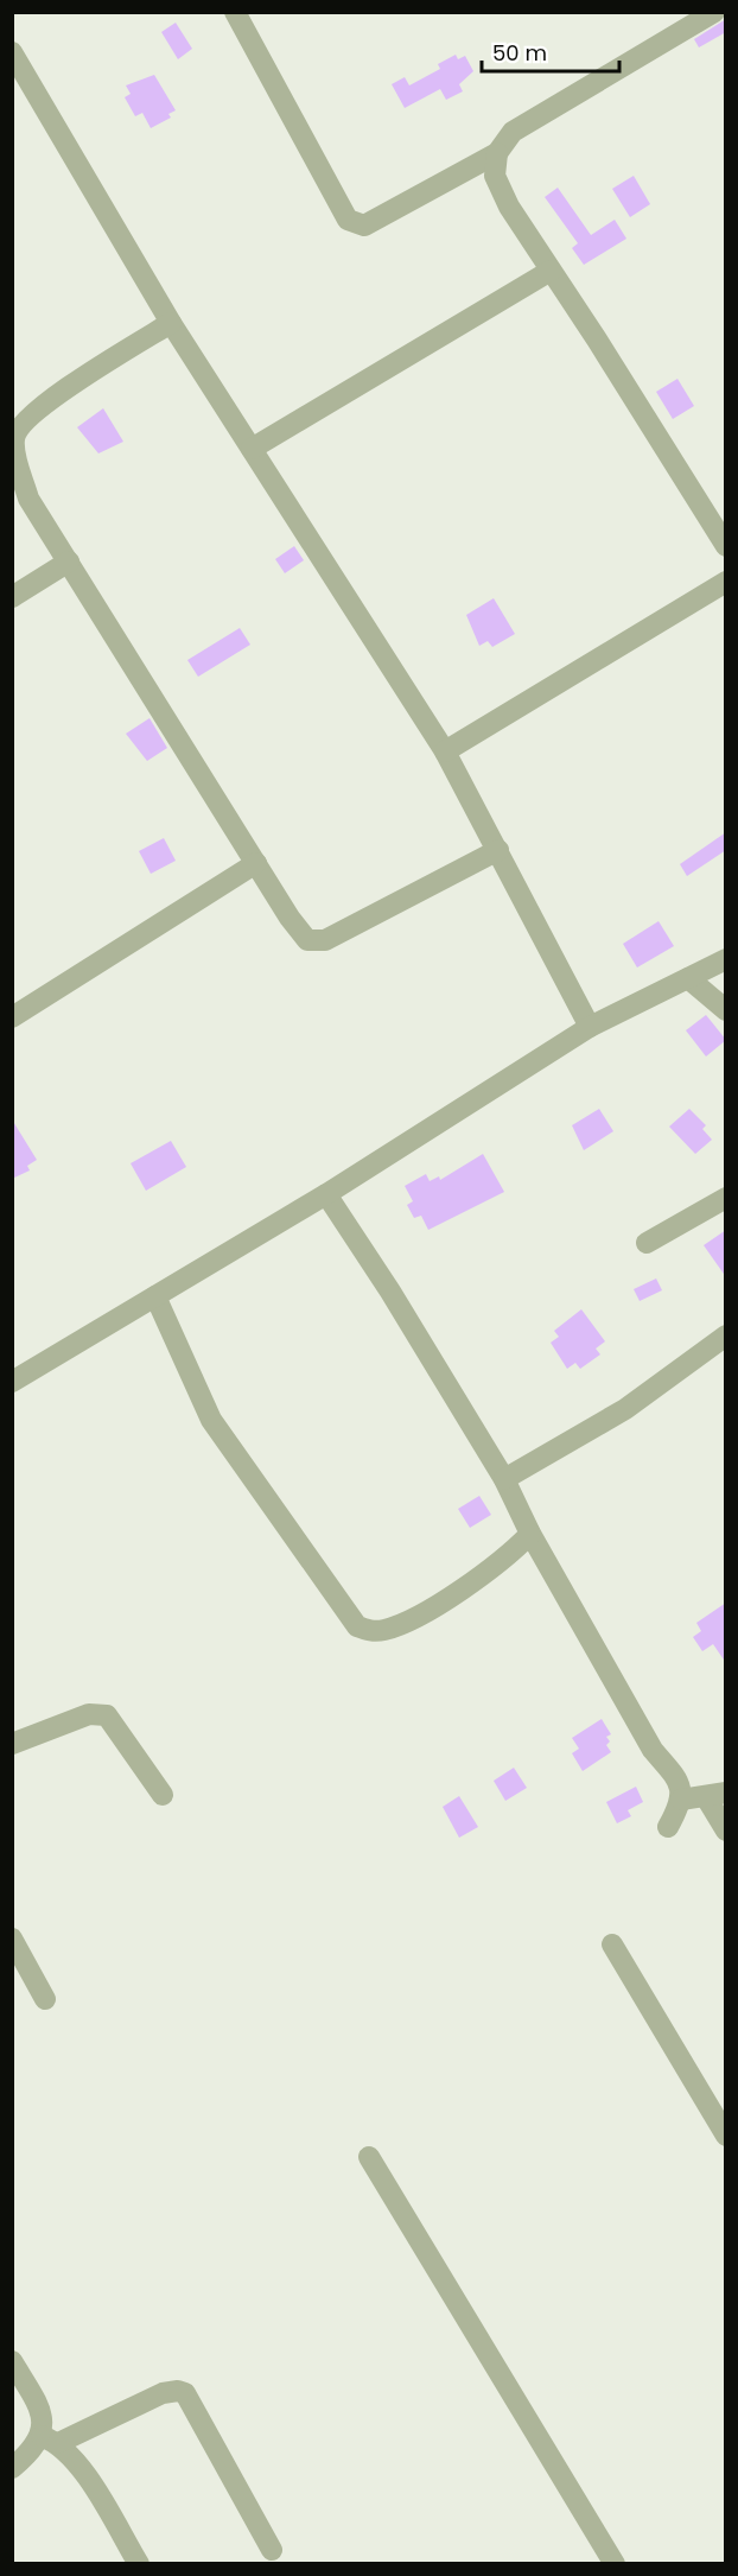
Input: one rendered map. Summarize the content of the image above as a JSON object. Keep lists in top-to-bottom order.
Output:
{
  "scale_bar": "50 m"
}
